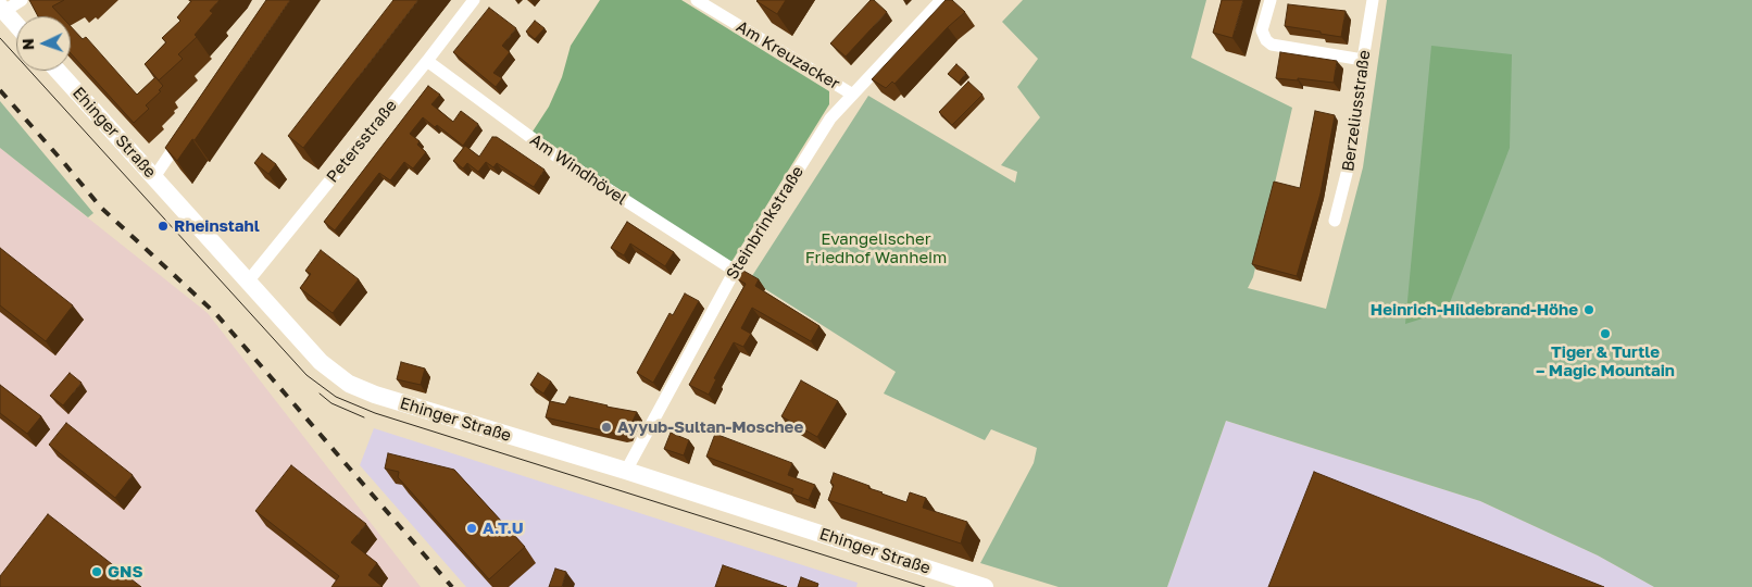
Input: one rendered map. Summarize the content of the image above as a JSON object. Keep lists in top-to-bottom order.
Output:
{
  "streets": {
    "street": [
      "Am Kreuzacker",
      "Berzeliusstraße",
      "Ehinger Straße",
      "Petersstraße",
      "Am Windhövel",
      "Steinbrinkstraße"
    ]
  },
  "crossings": [
    ["Am Kreuzacker", "Steinbrinkstraße"],
    ["Ehinger Straße", "Petersstraße"],
    ["Ehinger Straße", "Steinbrinkstraße"],
    ["Petersstraße", "Am Windhövel"],
    ["Am Windhövel", "Steinbrinkstraße"]
  ],
  "parks": ["Evangelischer Friedhof Wanheim"],
  "places": [
    "Rheinstahl",
    "Heinrich-Hildebrand-Höhe",
    "Tiger & Turtle – Magic Mountain",
    "Ayyub-Sultan-Moschee",
    "A.T.U",
    "GNS"
  ],
  "north": "left"
}
